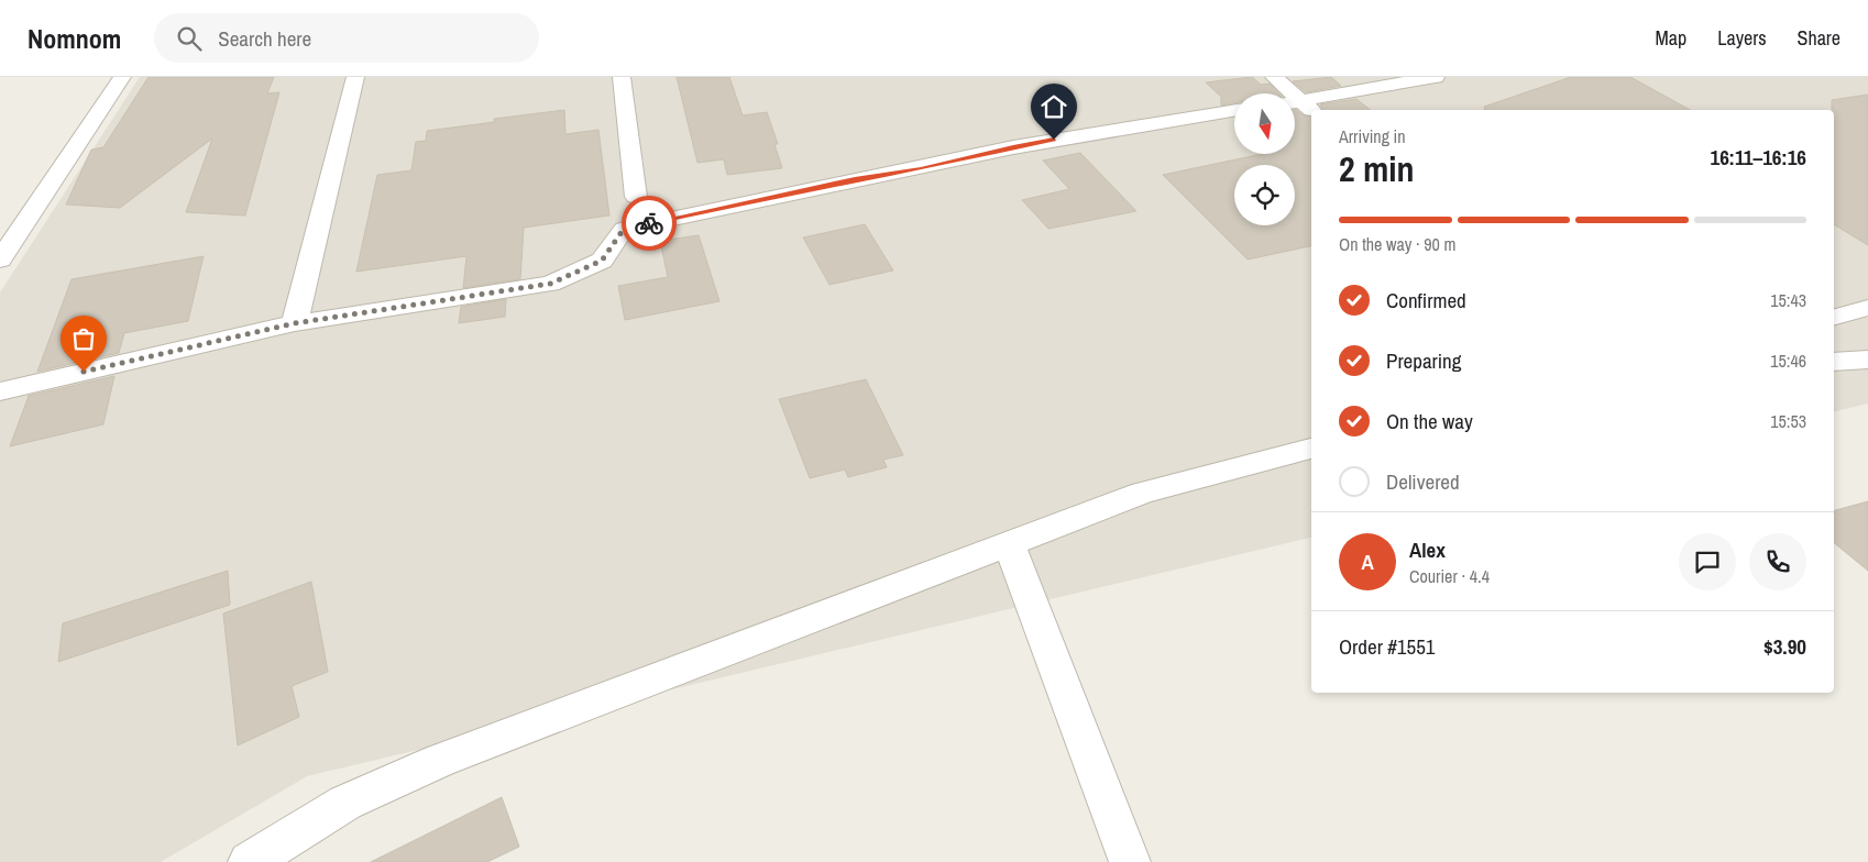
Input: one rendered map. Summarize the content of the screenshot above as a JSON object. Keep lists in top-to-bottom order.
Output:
{
  "north": "bottom",
  "page": {
    "header": "Nomnom",
    "search": "Search here",
    "nav": ["Map", "Layers", "Share"],
    "heading": ["2 min", "Arriving in", "16:11–16:16"],
    "panel": [
      "Alex",
      "Courier · 4.4",
      "Order #1551",
      "$3.90"
    ],
    "bar": "On the way · 90 m",
    "list": [
      ["Confirmed", "15:43"],
      ["Preparing", "15:46"],
      ["On the way", "15:53"],
      "Delivered"
    ],
    "round": "A"
  }
}
